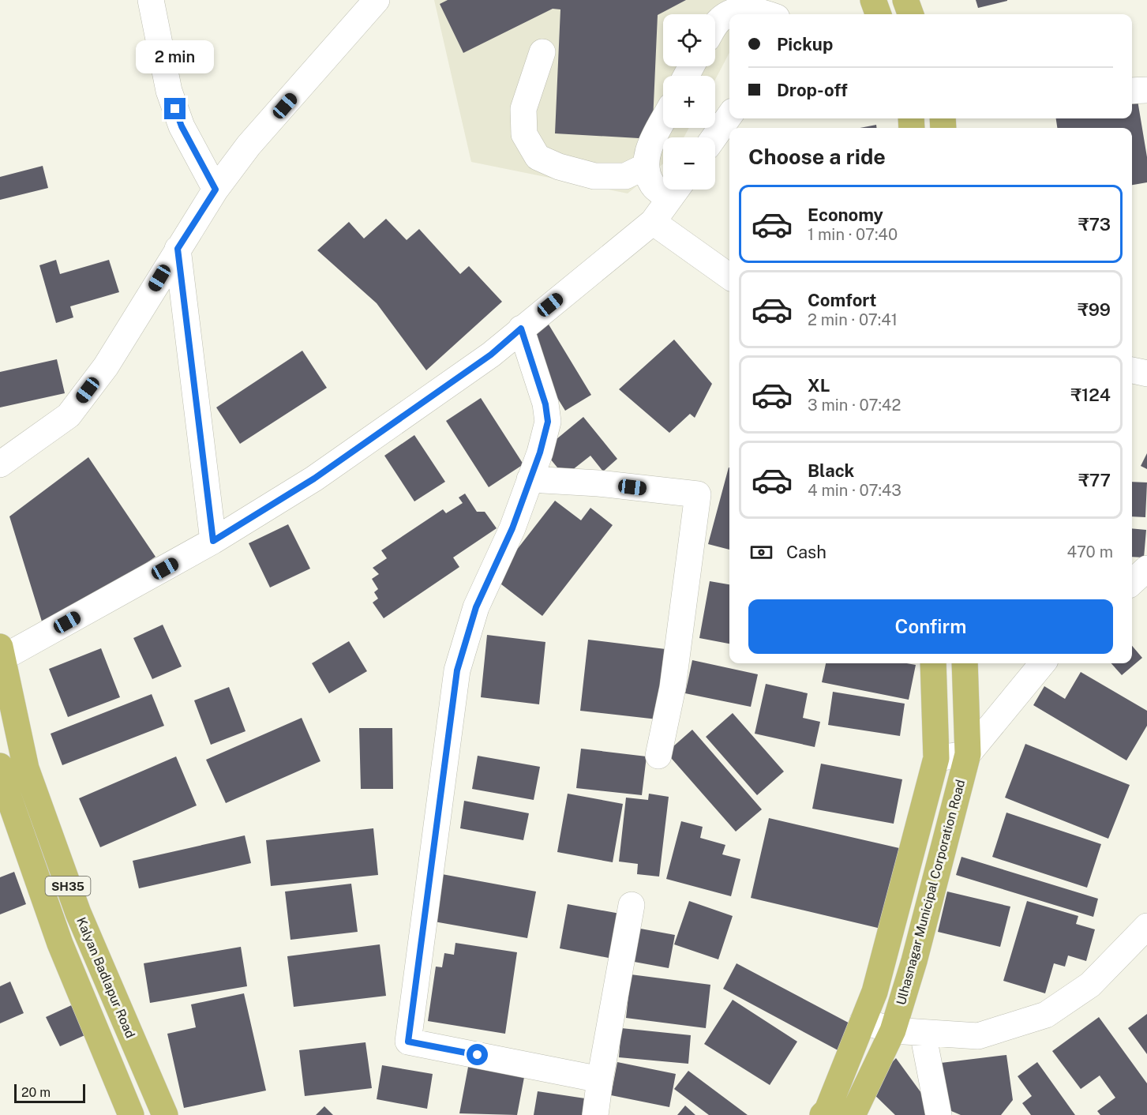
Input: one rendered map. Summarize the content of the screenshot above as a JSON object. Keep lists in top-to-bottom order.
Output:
{
  "streets": {
    "main road": ["SH35", "Ulhasnagar Municipal Corporation Road", "Kalyan Badlapur Road"]
  },
  "scale_bar": "20 m",
  "page": {
    "map_buttons": ["+", "−"],
    "banner": ["Pickup", "Drop-off"],
    "bubble": "2 min",
    "heading": "Choose a ride",
    "list": [
      {
        "name": "Economy",
        "note": "1 min · 07:40",
        "value": "₹73"
      },
      {
        "name": "Comfort",
        "note": "2 min · 07:41",
        "value": "₹99"
      },
      {
        "name": "XL",
        "note": "3 min · 07:42",
        "value": "₹124"
      },
      {
        "name": "Black",
        "note": "4 min · 07:43",
        "value": "₹77"
      }
    ],
    "pay": ["Cash", "470 m"],
    "buttons": "Confirm",
    "scale": "20 m"
  }
}
